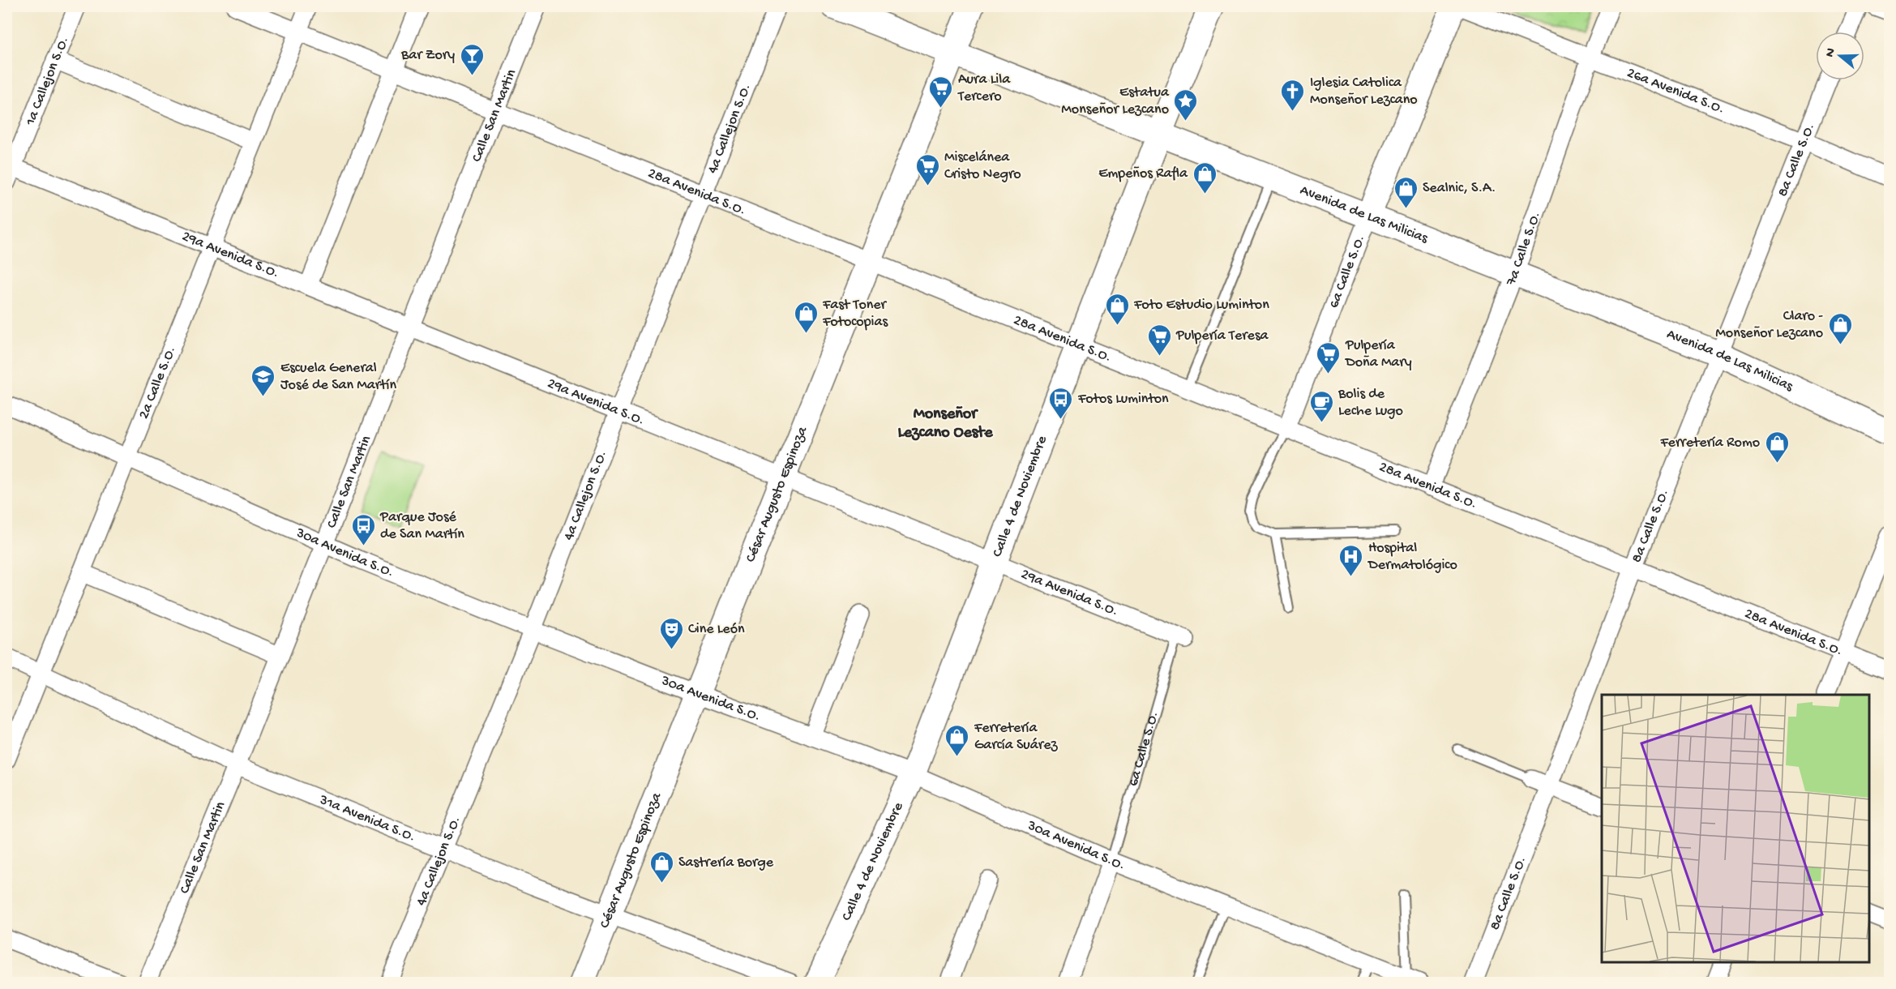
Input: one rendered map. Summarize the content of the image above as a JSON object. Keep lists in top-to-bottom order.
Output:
{
  "streets": {
    "street": [
      "1a Callejon S.O.",
      "26a Avenida S.O.",
      "Calle San Martin",
      "4a Callejon S.O.",
      "8a Calle S.O.",
      "28a Avenida S.O.",
      "Avenida de Las Milicias",
      "7a Calle S.O.",
      "29a Avenida S.O.",
      "6a Calle S.O.",
      "2a Calle S.O.",
      "César Augusto Espinoza",
      "Calle 4 de Noviembre",
      "30a Avenida S.O.",
      "31a Avenida S.O."
    ]
  },
  "crossings": [
    ["1a Callejon S.O.", "29a Avenida S.O."],
    ["26a Avenida S.O.", "8a Calle S.O."],
    ["26a Avenida S.O.", "7a Calle S.O."],
    ["Calle San Martin", "28a Avenida S.O."],
    ["Calle San Martin", "29a Avenida S.O."],
    ["Calle San Martin", "30a Avenida S.O."],
    ["Calle San Martin", "31a Avenida S.O."],
    ["4a Callejon S.O.", "28a Avenida S.O."],
    ["4a Callejon S.O.", "29a Avenida S.O."],
    ["4a Callejon S.O.", "30a Avenida S.O."],
    ["4a Callejon S.O.", "31a Avenida S.O."],
    ["8a Calle S.O.", "28a Avenida S.O."],
    ["8a Calle S.O.", "Avenida de Las Milicias"],
    ["28a Avenida S.O.", "7a Calle S.O."],
    ["28a Avenida S.O.", "6a Calle S.O."],
    ["28a Avenida S.O.", "2a Calle S.O."],
    ["28a Avenida S.O.", "César Augusto Espinoza"],
    ["28a Avenida S.O.", "Calle 4 de Noviembre"],
    ["Avenida de Las Milicias", "7a Calle S.O."],
    ["Avenida de Las Milicias", "6a Calle S.O."],
    ["Avenida de Las Milicias", "César Augusto Espinoza"],
    ["Avenida de Las Milicias", "Calle 4 de Noviembre"],
    ["29a Avenida S.O.", "6a Calle S.O."],
    ["29a Avenida S.O.", "2a Calle S.O."],
    ["29a Avenida S.O.", "César Augusto Espinoza"],
    ["29a Avenida S.O.", "Calle 4 de Noviembre"],
    ["6a Calle S.O.", "30a Avenida S.O."],
    ["2a Calle S.O.", "30a Avenida S.O."],
    ["2a Calle S.O.", "31a Avenida S.O."],
    ["César Augusto Espinoza", "30a Avenida S.O."],
    ["César Augusto Espinoza", "31a Avenida S.O."],
    ["Calle 4 de Noviembre", "30a Avenida S.O."]
  ],
  "districts": ["Monseñor Lezcano Oeste"],
  "places": {
    "bar": ["Bar Zory"],
    "supermarket": [
      "Aura Lila Tercero",
      "Miscelánea Cristo Negro",
      "Pulpería Teresa",
      "Pulpería Doña Mary"
    ],
    "church": ["Iglesia Catolica Monseñor Lezcano"],
    "place": ["Estatua Monseñor Lezcano"],
    "shop": [
      "Empeños Rafla",
      "Sealnic, S.A.",
      "Foto Estudio Luminton",
      "Fast Toner Fotocopias",
      "Claro - Monseñor Lezcano",
      "Ferretería Romo",
      "Ferretería García Suárez",
      "Sastrería Borge"
    ],
    "school or university": ["Escuela General José de San Martín"],
    "bus stop": ["Fotos Luminton", "Parque José de San Martín"],
    "cafe": ["Bolis de Leche Lugo"],
    "hospital": ["Hospital Dermatológico"],
    "theatre": ["Cine León"]
  },
  "north": "left"
}
